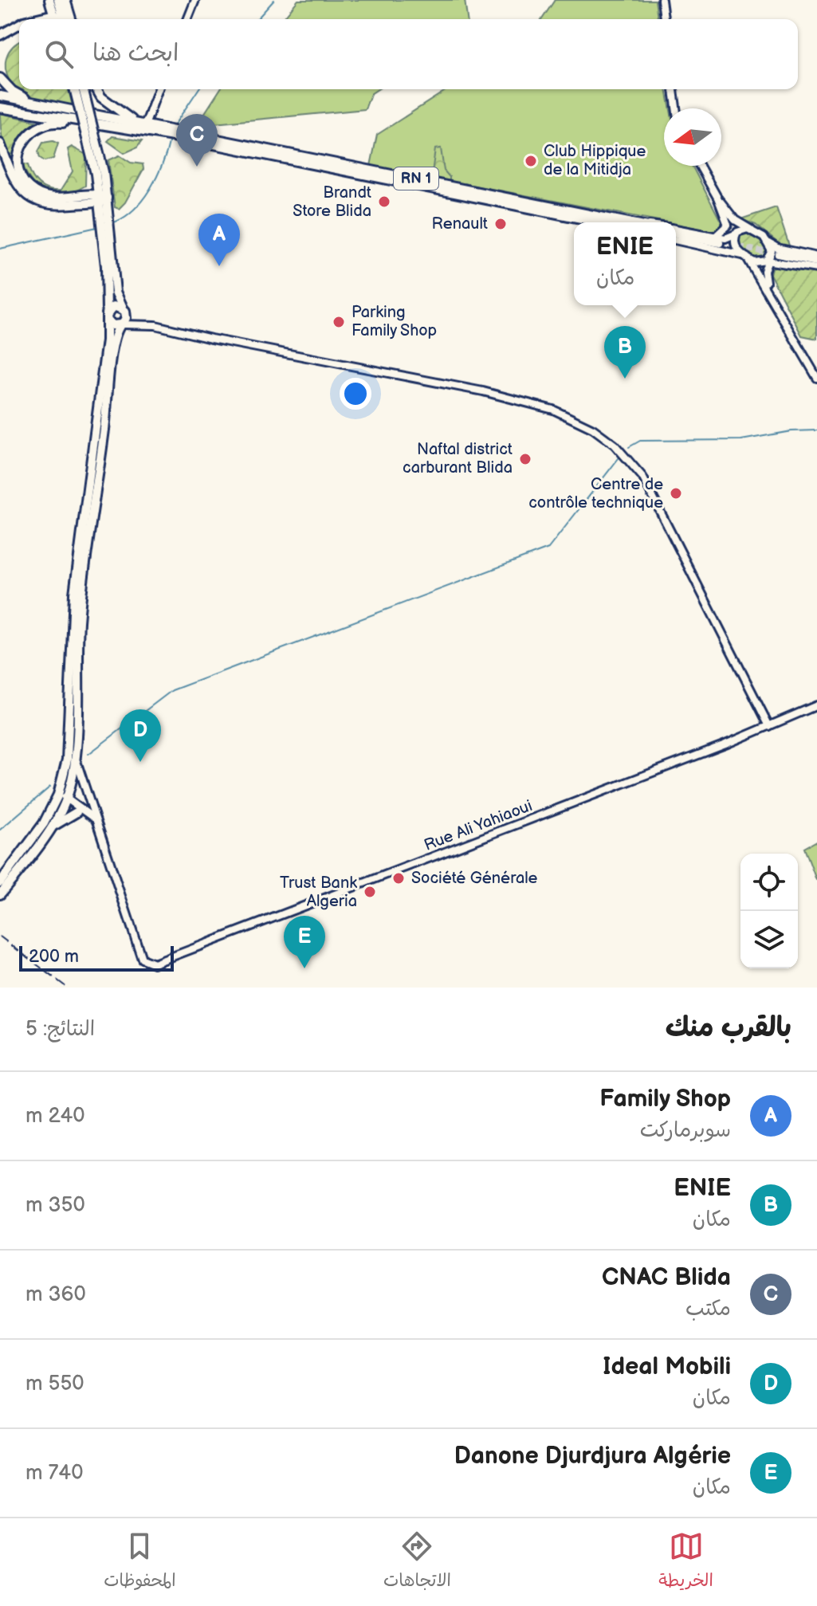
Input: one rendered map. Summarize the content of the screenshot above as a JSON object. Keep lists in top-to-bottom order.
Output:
{
  "streets": {
    "highway": ["RN 1"],
    "main road": ["Rue Ali Yahiaoui"]
  },
  "places": [
    "Club Hippique de la Mitidja",
    "Brandt Store Blida",
    "Renault",
    "Parking Family Shop",
    "Naftal district carburant Blida",
    "Centre de contrôle technique",
    "Société Générale",
    "Trust Bank Algeria"
  ],
  "scale_bar": "200 m",
  "north": "left",
  "page": {
    "search": "ابحث هنا",
    "pins": [
      "C",
      "A",
      "B",
      "D",
      "E"
    ],
    "popup": ["ENIE", "مكان"],
    "scale": "200 m",
    "heading": ["بالقرب منك", "النتائج: 5"],
    "list": [
      {
        "mark": "A",
        "name": "Family Shop",
        "note": "سوبرماركت",
        "value": "240 m"
      },
      {
        "mark": "B",
        "name": "ENIE",
        "note": "مكان",
        "value": "350 m"
      },
      {
        "mark": "C",
        "name": "CNAC Blida",
        "note": "مكتب",
        "value": "360 m"
      },
      {
        "mark": "D",
        "name": "Ideal Mobili",
        "note": "مكان",
        "value": "550 m"
      },
      {
        "mark": "E",
        "name": "Danone Djurdjura Algérie",
        "note": "مكان",
        "value": "740 m"
      }
    ],
    "nav": ["الخريطة", "الاتجاهات", "المحفوظات"]
  }
}
